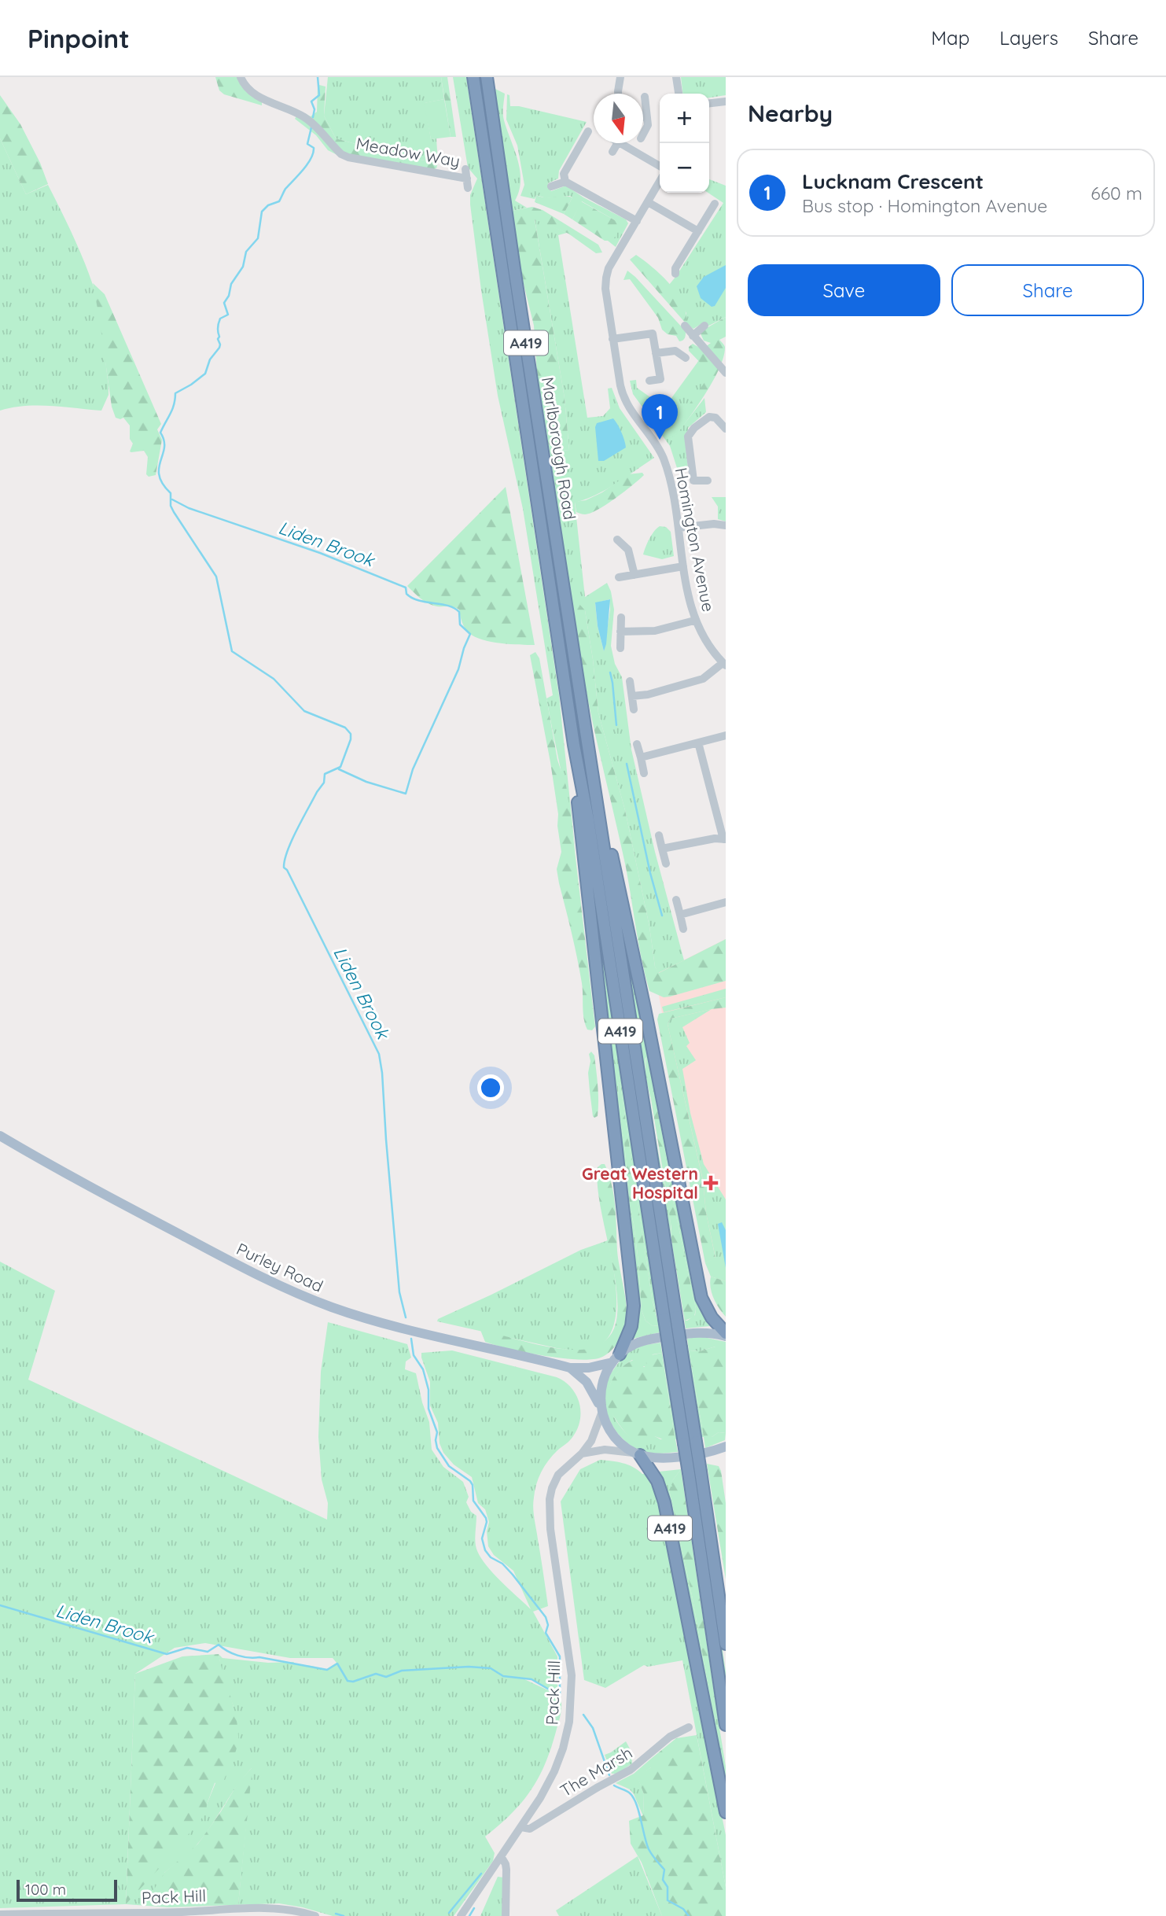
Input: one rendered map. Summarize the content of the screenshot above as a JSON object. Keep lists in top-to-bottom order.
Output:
{
  "streets": {
    "highway": ["A419", "Marlborough Road"],
    "main road": ["Purley Road"],
    "street": [
      "Meadow Way",
      "Homington Avenue",
      "Pack Hill",
      "The Marsh"
    ]
  },
  "crossings": [
    ["A419", "Marlborough Road"],
    ["A419", "Purley Road"],
    ["Purley Road", "Pack Hill"],
    ["Pack Hill", "The Marsh"]
  ],
  "water": ["Liden Brook"],
  "places": {
    "health": ["Great Western Hospital"]
  },
  "scale_bar": "100 m",
  "north": "bottom",
  "page": {
    "header": "Pinpoint",
    "nav": ["Map", "Layers", "Share"],
    "heading": "Nearby",
    "map_buttons": ["+", "−"],
    "list": [
      {
        "mark": "1",
        "name": "Lucknam Crescent",
        "note": "Bus stop · Homington Avenue",
        "value": "660 m"
      }
    ],
    "buttons": ["Save", "Share"],
    "pins": "1",
    "scale": "100 m"
  }
}
